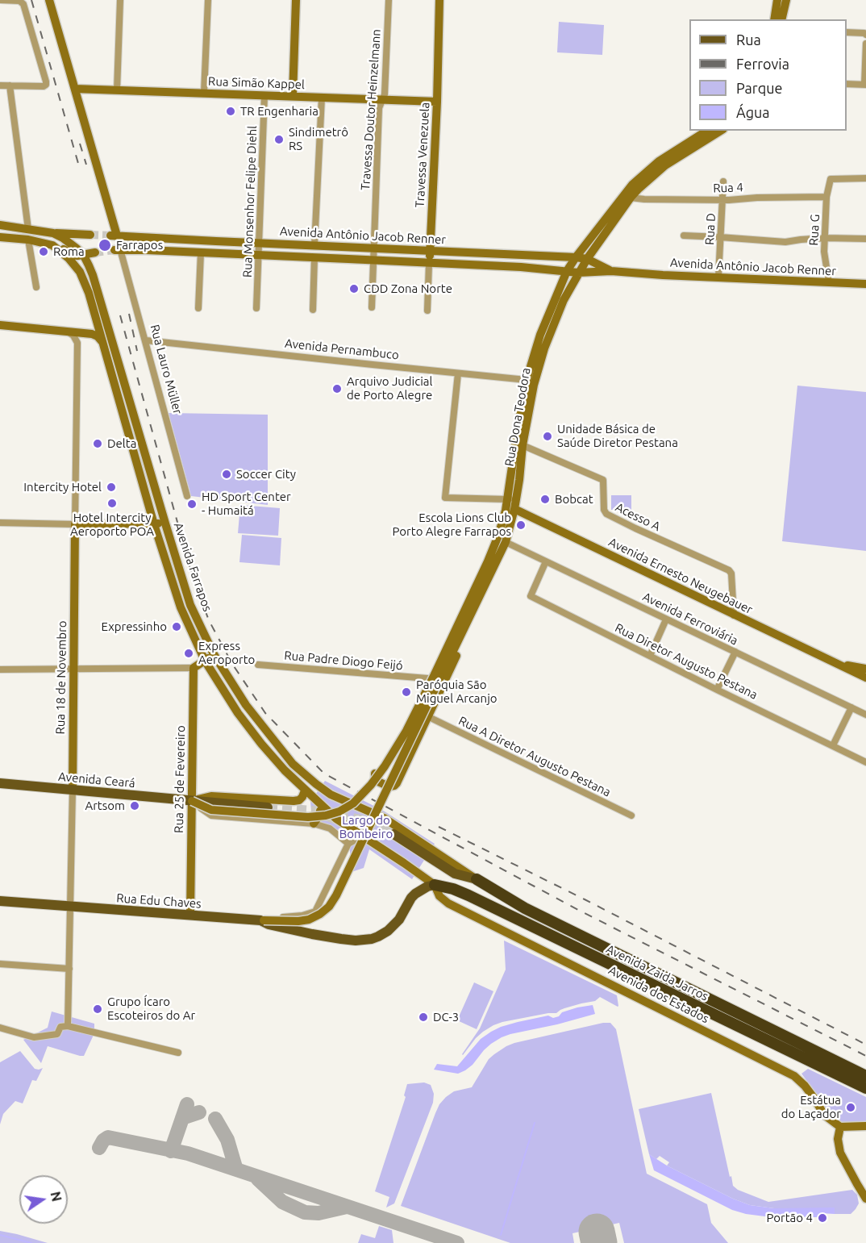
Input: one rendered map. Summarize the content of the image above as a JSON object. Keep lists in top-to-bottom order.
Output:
{
  "streets": {
    "highway": ["Avenida Zaida Jarros"],
    "main road": [
      "Rua Simão Kappel",
      "Travessa Venezuela",
      "Avenida Antônio Jacob Renner",
      "Rua Dona Teodora",
      "Avenida Farrapos",
      "Avenida Ernesto Neugebauer",
      "Rua 18 de Novembro",
      "Rua 25 de Fevereiro",
      "Avenida Ceará",
      "Rua Edu Chaves",
      "Avenida dos Estados"
    ],
    "street": [
      "Travessa Doutor Heinzelmann",
      "Rua 4",
      "Rua Monsenhor Felipe Diehl",
      "Rua D",
      "Rua G",
      "Avenida Pernambuco",
      "Rua Lauro Müller",
      "Acesso A",
      "Avenida Ferroviária",
      "Rua Padre Diogo Feijó",
      "Rua Diretor Augusto Pestana",
      "Rua A Diretor Augusto Pestana"
    ]
  },
  "crossings": [
    ["Rua Simão Kappel", "Travessa Doutor Heinzelmann"],
    ["Rua Simão Kappel", "Travessa Venezuela"],
    ["Rua Simão Kappel", "Rua Monsenhor Felipe Diehl"],
    ["Rua Simão Kappel", "Avenida Antônio Jacob Renner"],
    ["Travessa Doutor Heinzelmann", "Avenida Antônio Jacob Renner"],
    ["Travessa Venezuela", "Avenida Antônio Jacob Renner"],
    ["Rua 4", "Rua D"],
    ["Rua 4", "Rua G"],
    ["Rua 4", "Rua Dona Teodora"],
    ["Rua Monsenhor Felipe Diehl", "Avenida Antônio Jacob Renner"],
    ["Rua D", "Avenida Antônio Jacob Renner"],
    ["Rua G", "Avenida Antônio Jacob Renner"],
    ["Avenida Antônio Jacob Renner", "Rua Lauro Müller"],
    ["Avenida Antônio Jacob Renner", "Rua Dona Teodora"],
    ["Avenida Pernambuco", "Rua Lauro Müller"],
    ["Avenida Pernambuco", "Rua Dona Teodora"],
    ["Rua Dona Teodora", "Acesso A"],
    ["Rua Dona Teodora", "Avenida Ernesto Neugebauer"],
    ["Rua Dona Teodora", "Avenida Ferroviária"],
    ["Rua Dona Teodora", "Rua Padre Diogo Feijó"],
    ["Acesso A", "Avenida Ernesto Neugebauer"],
    ["Avenida Farrapos", "Avenida Ceará"],
    ["Avenida Farrapos", "Avenida Zaida Jarros"],
    ["Avenida Farrapos", "Avenida dos Estados"],
    ["Avenida Ferroviária", "Rua Diretor Augusto Pestana"],
    ["Rua 18 de Novembro", "Avenida Ceará"],
    ["Rua 18 de Novembro", "Rua Edu Chaves"],
    ["Rua 25 de Fevereiro", "Avenida Ceará"],
    ["Rua 25 de Fevereiro", "Rua Edu Chaves"],
    ["Avenida Ceará", "Rua Edu Chaves"],
    ["Avenida Zaida Jarros", "Avenida dos Estados"]
  ],
  "parks": ["Largo do Bombeiro"],
  "places": [
    "TR Engenharia",
    "Sindimetrô RS",
    "Farrapos",
    "Roma",
    "CDD Zona Norte",
    "Arquivo Judicial de Porto Alegre",
    "Unidade Básica de Saúde Diretor Pestana",
    "Delta",
    "Soccer City",
    "Intercity Hotel",
    "Bobcat",
    "Hotel Intercity Aeroporto POA",
    "HD Sport Center - Humaitá",
    "Escola Lions Club Porto Alegre Farrapos",
    "Expressinho",
    "Express Aeroporto",
    "Paróquia São Miguel Arcanjo",
    "Artsom",
    "Grupo Ícaro Escoteiros do Ar",
    "DC-3",
    "Estátua do Laçador",
    "Portão 4"
  ],
  "legend": [
    "Rua",
    "Ferrovia",
    "Parque",
    "Água"
  ],
  "north": "right"
}
